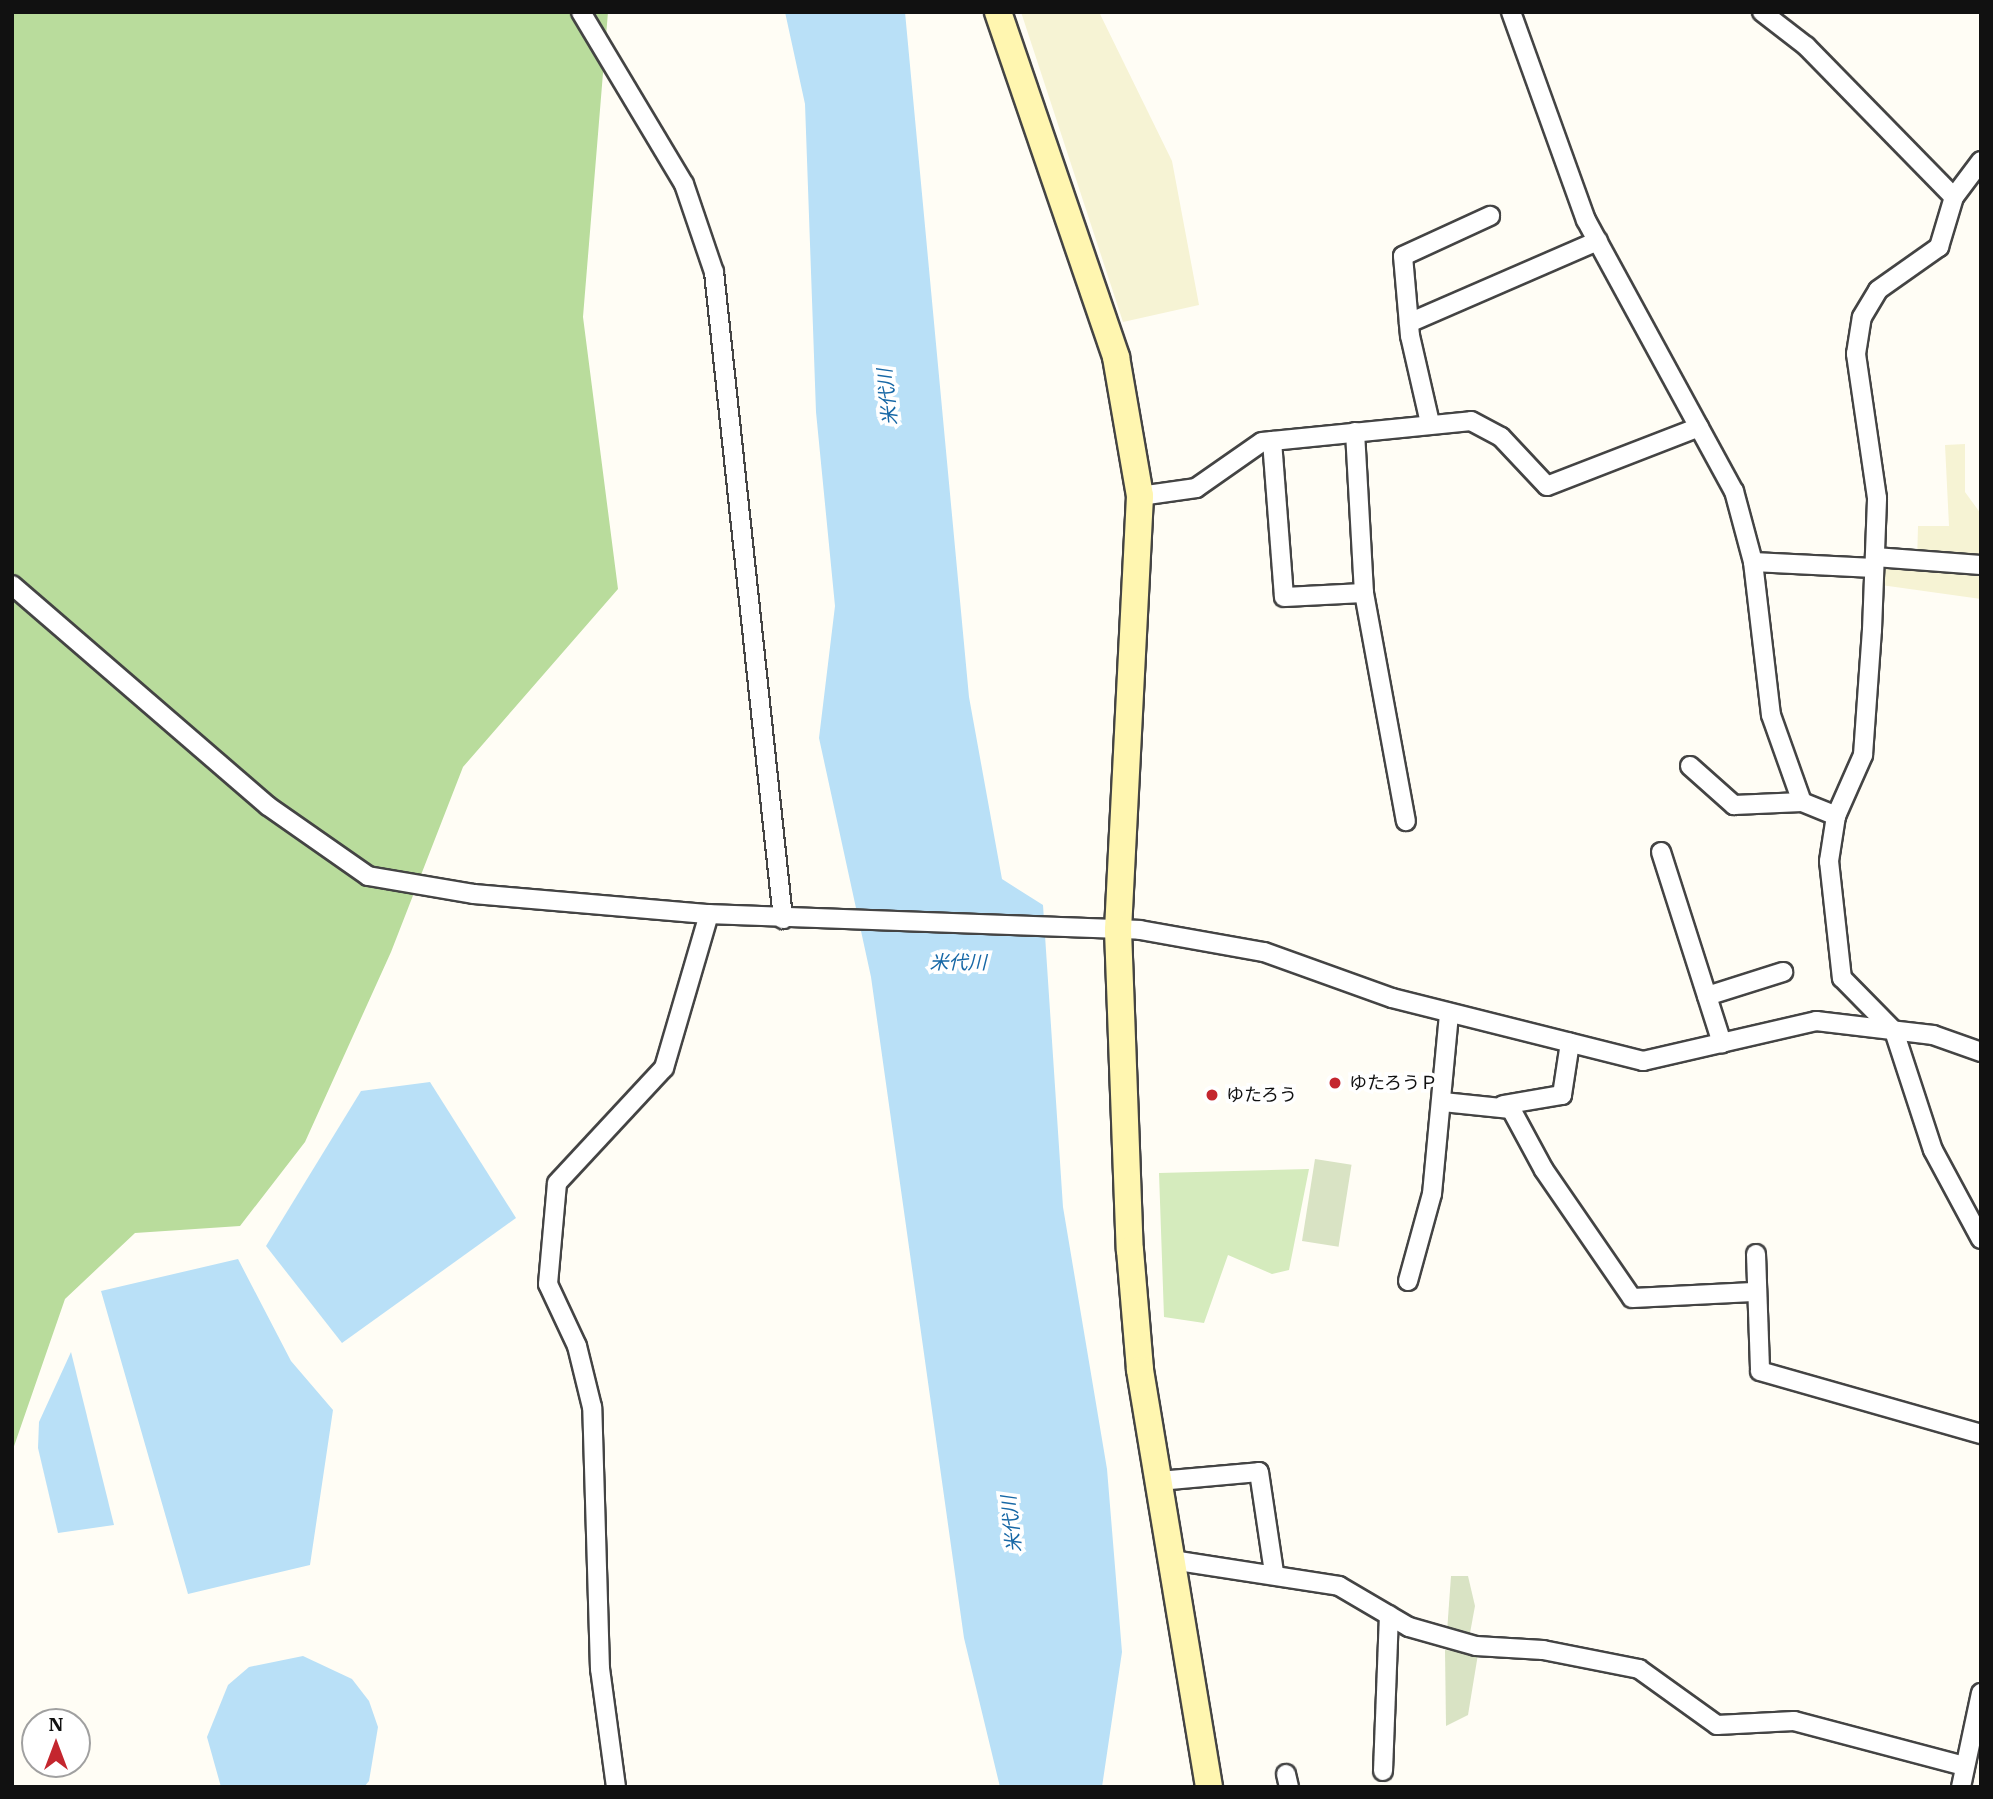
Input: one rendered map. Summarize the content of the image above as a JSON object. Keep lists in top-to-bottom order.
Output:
{
  "water": ["米代川"],
  "places": ["ゆたろうＰ", "ゆたろう"],
  "north": "top"
}
